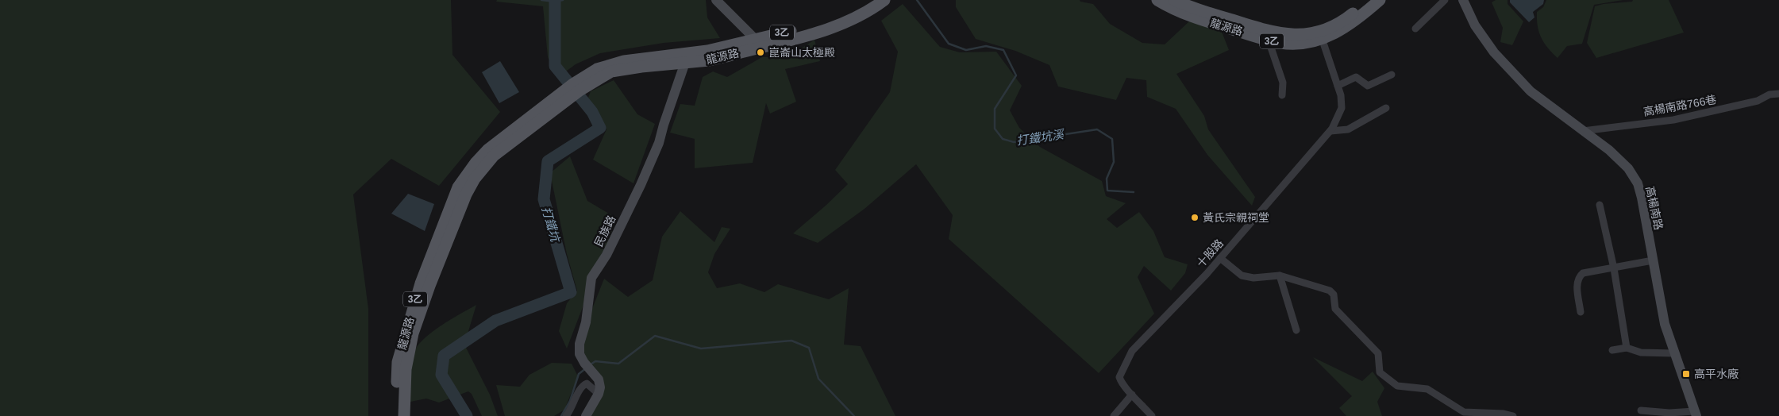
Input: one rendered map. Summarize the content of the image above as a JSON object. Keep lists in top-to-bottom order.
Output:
{
  "streets": {
    "main road": ["龍源路", "3乙"],
    "street": [
      "高楊南路766巷",
      "高楊南路",
      "民族路",
      "十股路"
    ]
  },
  "crossings": [
    ["龍源路", "3乙"],
    ["龍源路", "民族路"],
    ["龍源路", "十股路"],
    ["3乙", "十股路"],
    ["高楊南路766巷", "高楊南路"]
  ],
  "water": ["打鐵坑溪", "打鐵坑"],
  "places": {
    "other": ["崑崙山太極殿", "黃氏宗親祠堂"],
    "transit": ["高平水廠"]
  }
}
